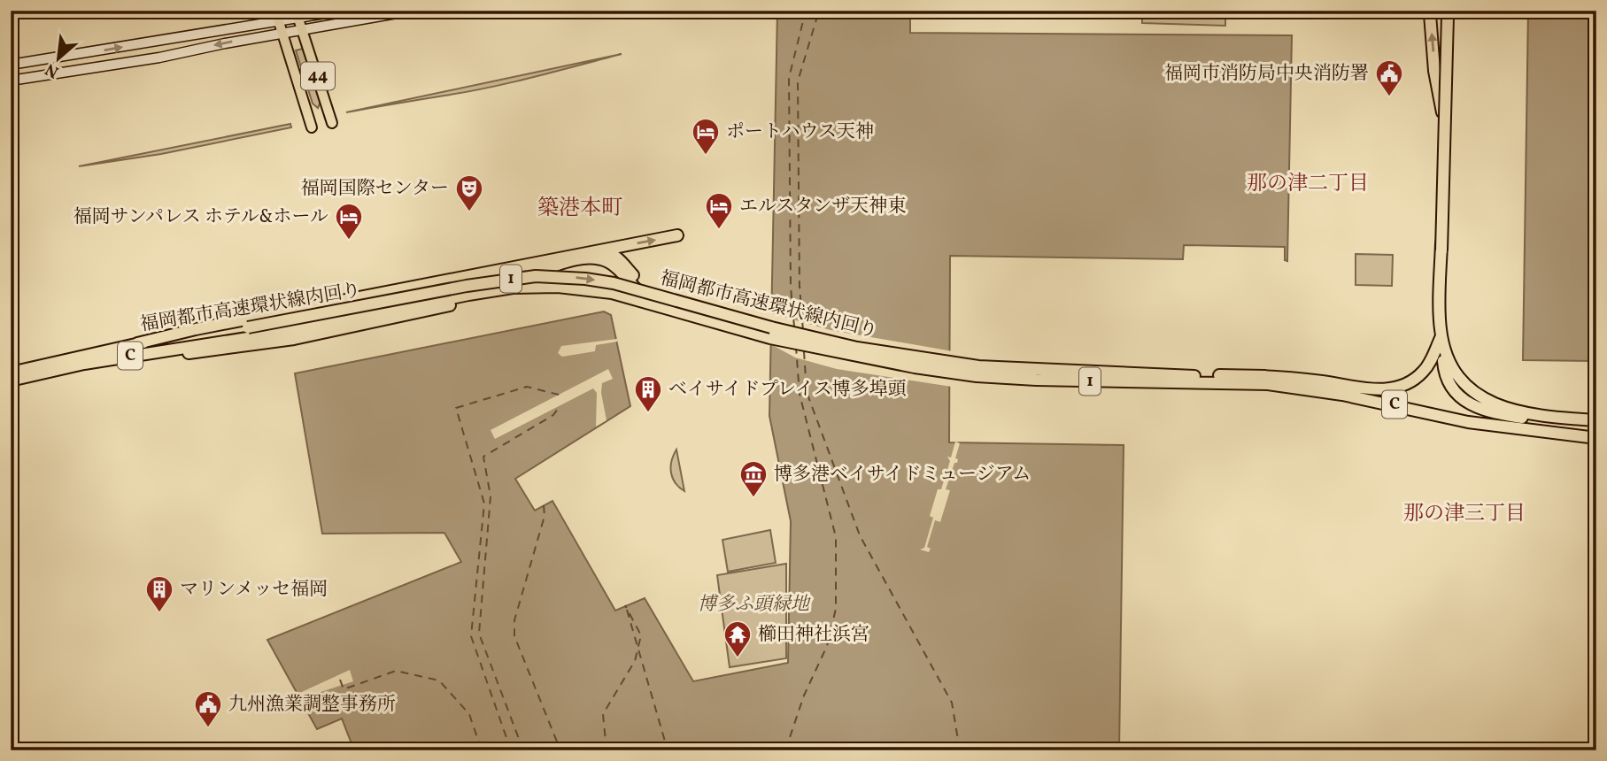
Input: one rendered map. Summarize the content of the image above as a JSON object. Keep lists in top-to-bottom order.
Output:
{
  "streets": {
    "highway": ["1", "福岡都市高速環状線内回り", "C"],
    "main road": ["44"]
  },
  "crossings": [
    ["1", "福岡都市高速環状線内回り"],
    ["1", "C"]
  ],
  "districts": ["那の津二丁目", "築港本町", "那の津三丁目"],
  "parks": ["博多ふ頭緑地"],
  "places": {
    "public building": ["福岡市消防局中央消防署", "九州漁業調整事務所"],
    "hotel": ["ポートハウス天神", "エルスタンザ天神東", "福岡サンパレス ホテル&ホール"],
    "theatre": ["福岡国際センター"],
    "building": ["ベイサイドプレイス博多埠頭", "マリンメッセ福岡"],
    "museum": ["博多港ベイサイドミュージアム"],
    "temple": ["櫛田神社浜宮"]
  },
  "north": "bottom left"
}
